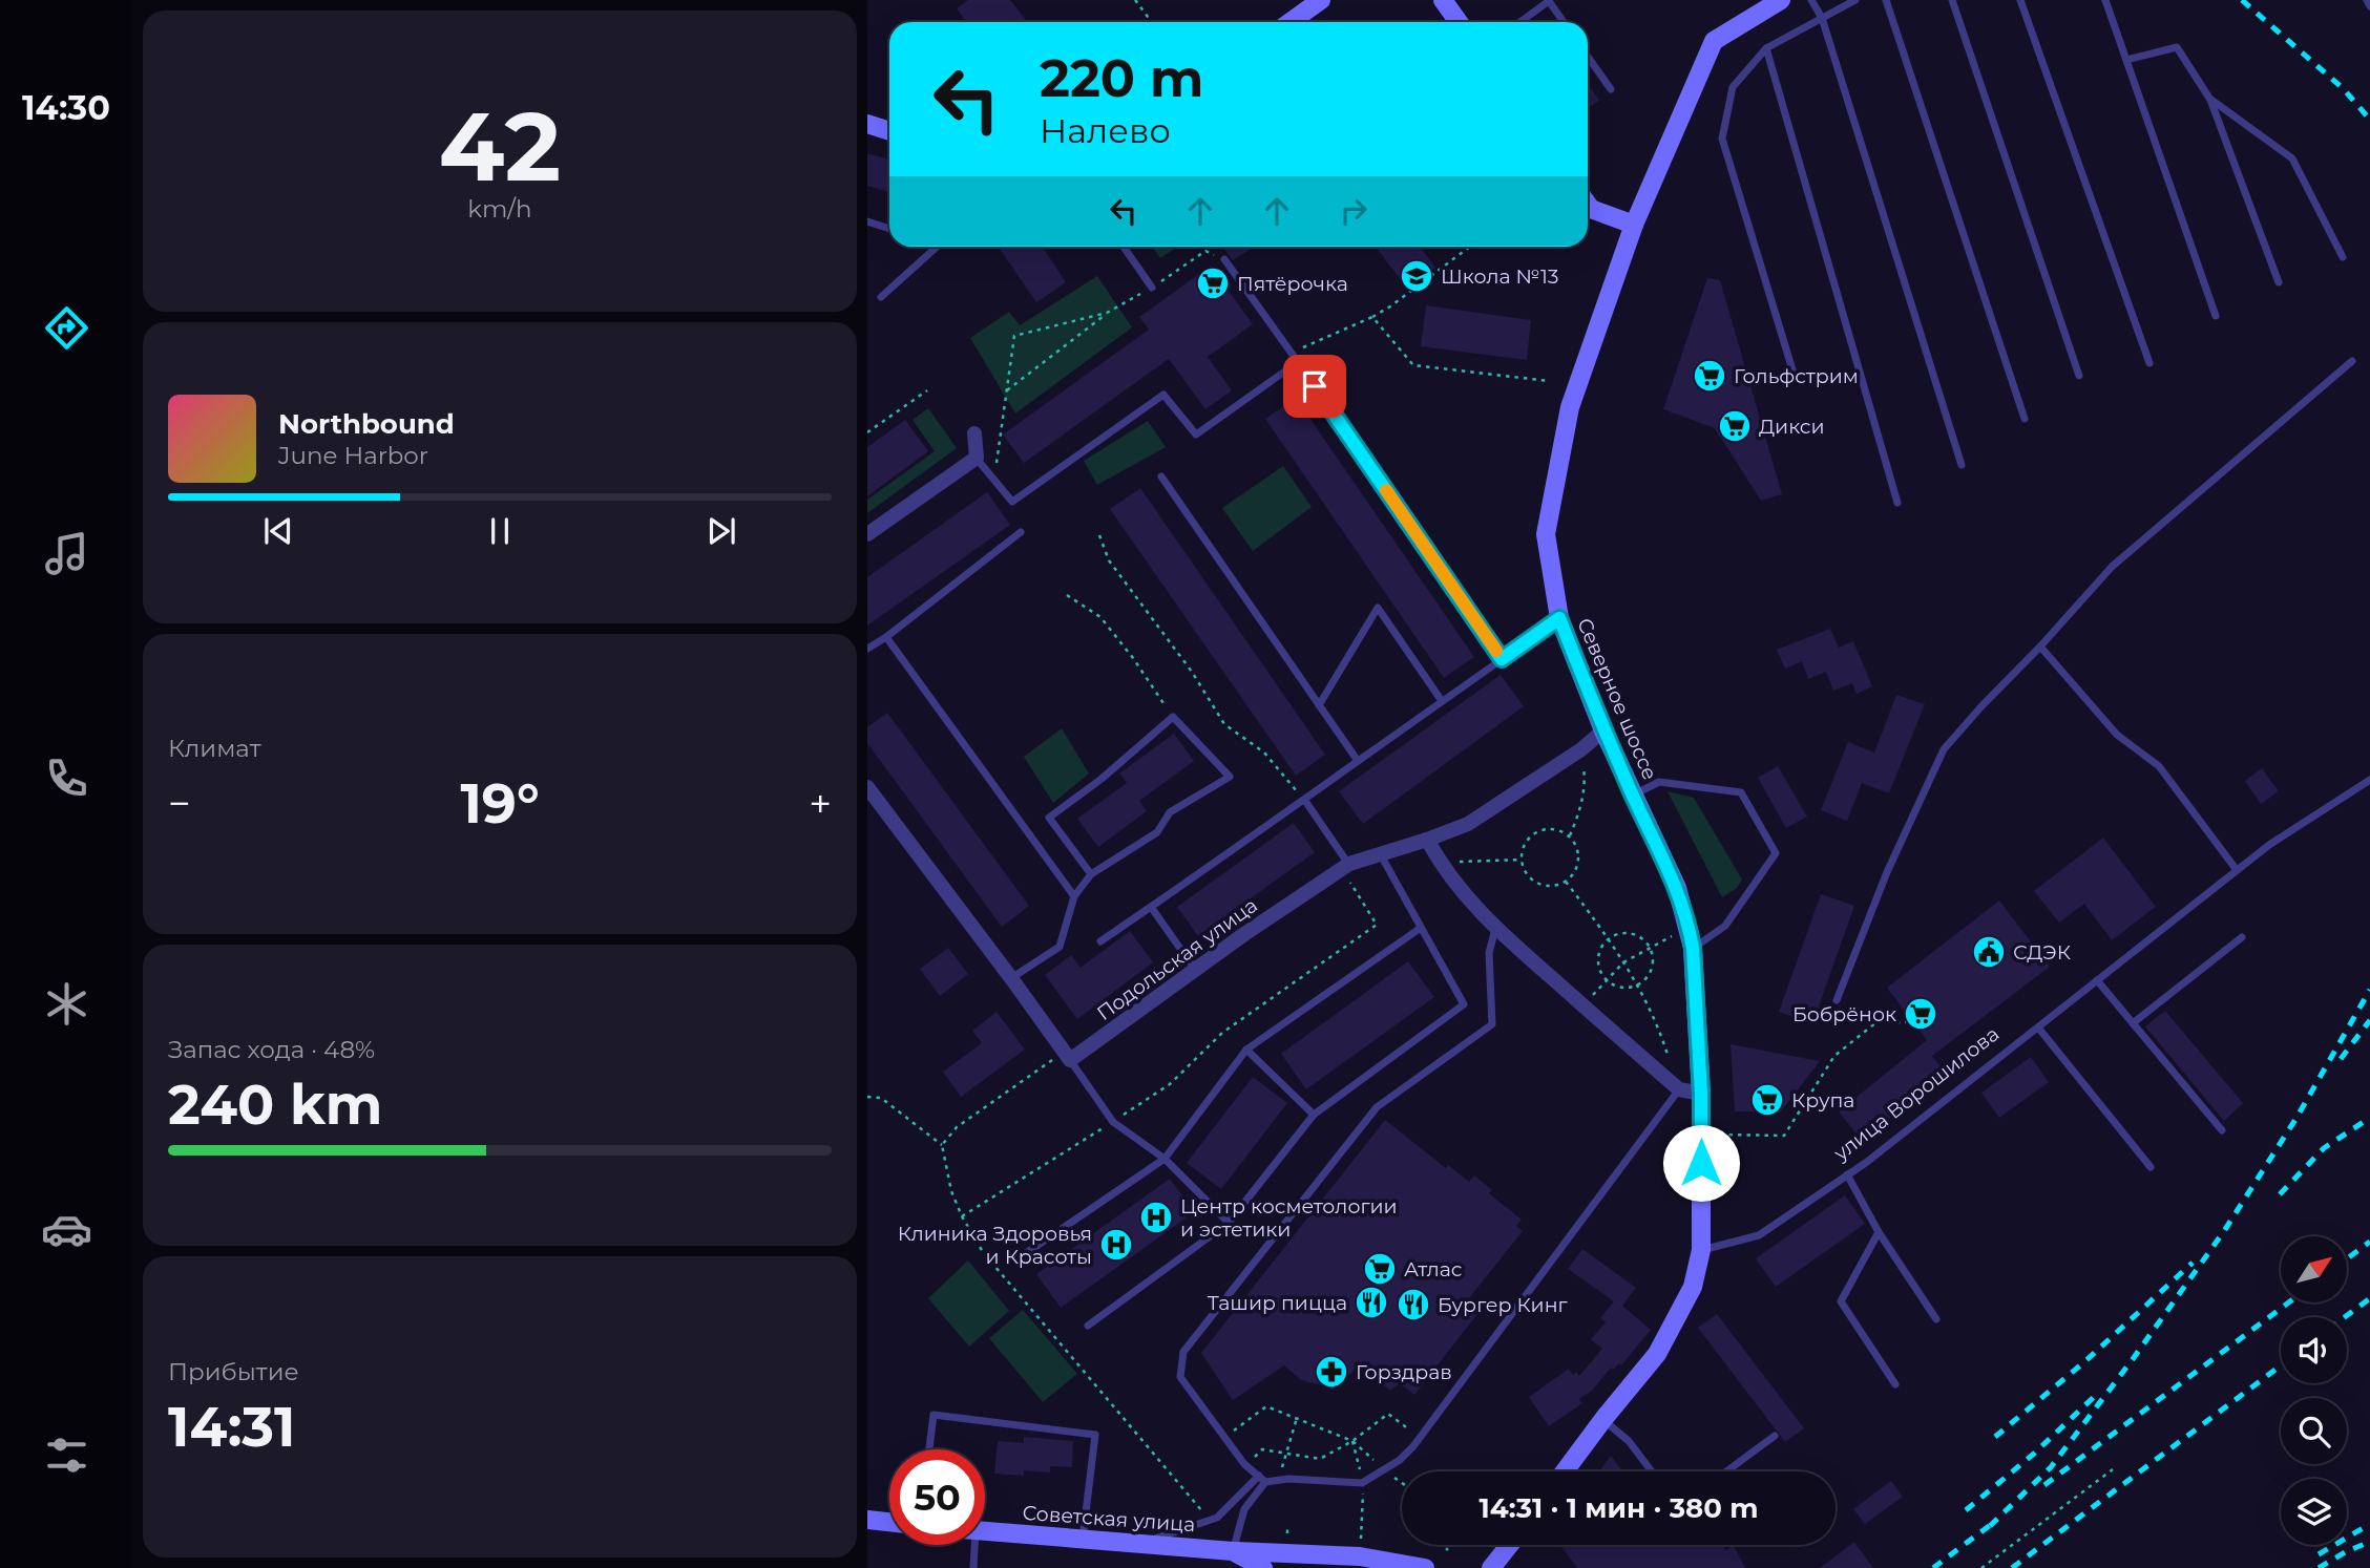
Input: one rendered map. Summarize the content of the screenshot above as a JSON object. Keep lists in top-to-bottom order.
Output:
{
  "streets": {
    "main road": ["Северное шоссе", "Советская улица"],
    "street": ["Подольская улица"],
    "lane": ["улица Ворошилова"]
  },
  "crossings": [
    ["Северное шоссе", "Подольская улица"],
    ["Северное шоссе", "улица Ворошилова"]
  ],
  "places": {
    "school or university": ["Школа №13"],
    "supermarket": [
      "Пятёрочка",
      "Гольфстрим",
      "Дикси",
      "Бобрёнок",
      "Крупа",
      "Атлас"
    ],
    "public building": ["СДЭК"],
    "hospital": ["Центр косметологии и эстетики", "Клиника Здоровья и Красоты"],
    "restaurant": ["Ташир пицца", "Бургер Кинг"],
    "pharmacy": ["Горздрав"]
  },
  "north": "top right",
  "page": {
    "tabs": "14:30",
    "tile": [
      ["42", "km/h"],
      "Климат",
      ["Запас хода · 48%", "240 km"],
      ["Прибытие", "14:31"]
    ],
    "turn": ["220 m", "Налево"],
    "song": ["Northbound", "June Harbor"],
    "heat": ["−", "19°", "+"],
    "limit": "50",
    "trip": "14:31 · 1 мин · 380 m"
  }
}
